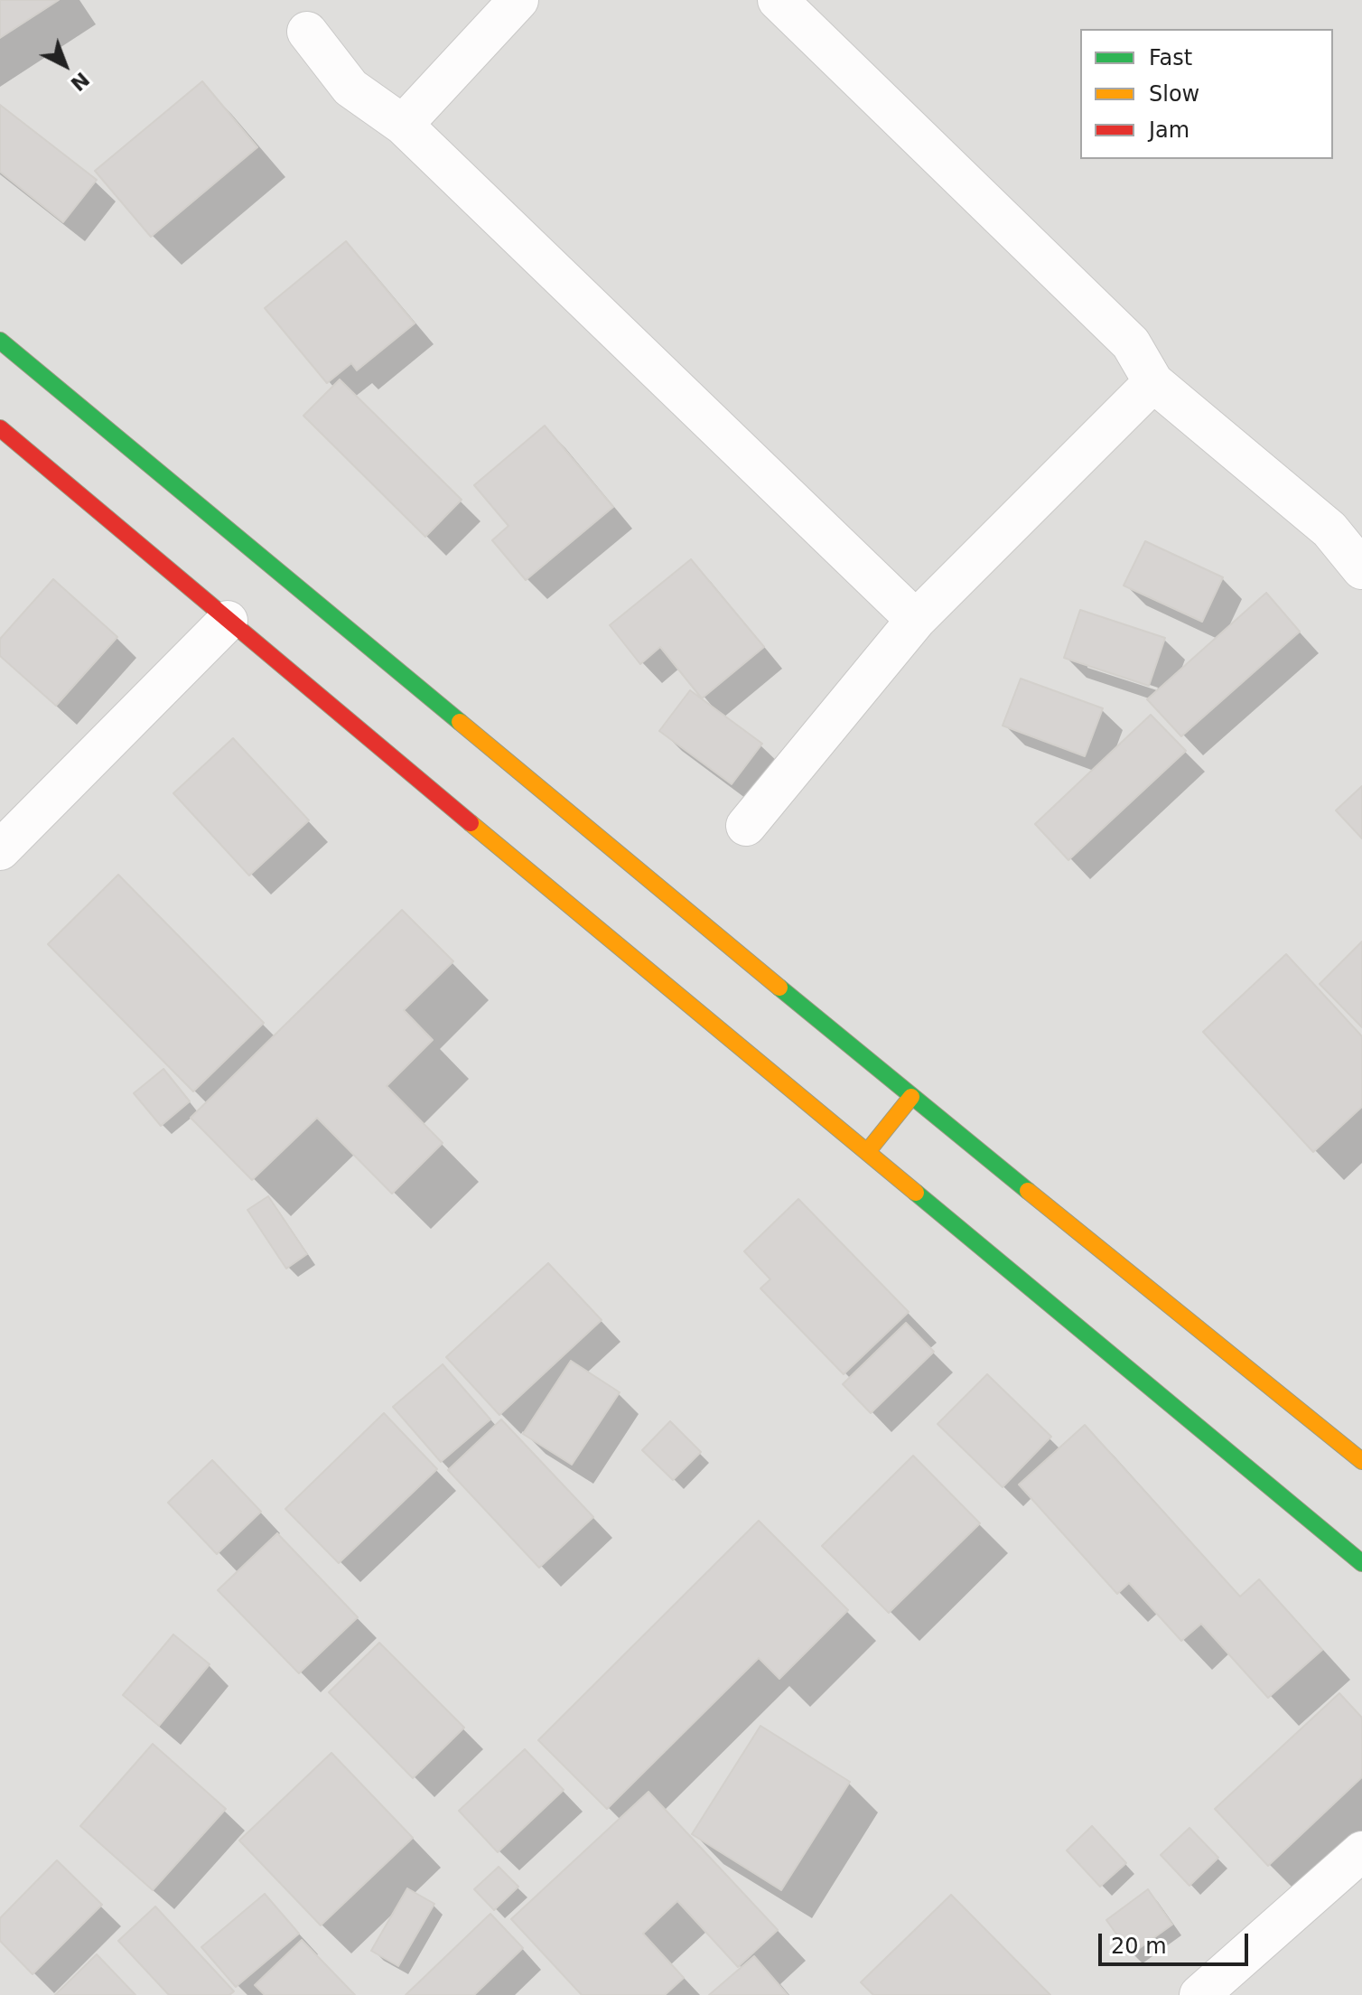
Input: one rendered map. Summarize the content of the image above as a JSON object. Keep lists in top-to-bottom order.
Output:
{
  "legend": ["Fast", "Slow", "Jam"],
  "scale_bar": "20 m",
  "north": "bottom right"
}
